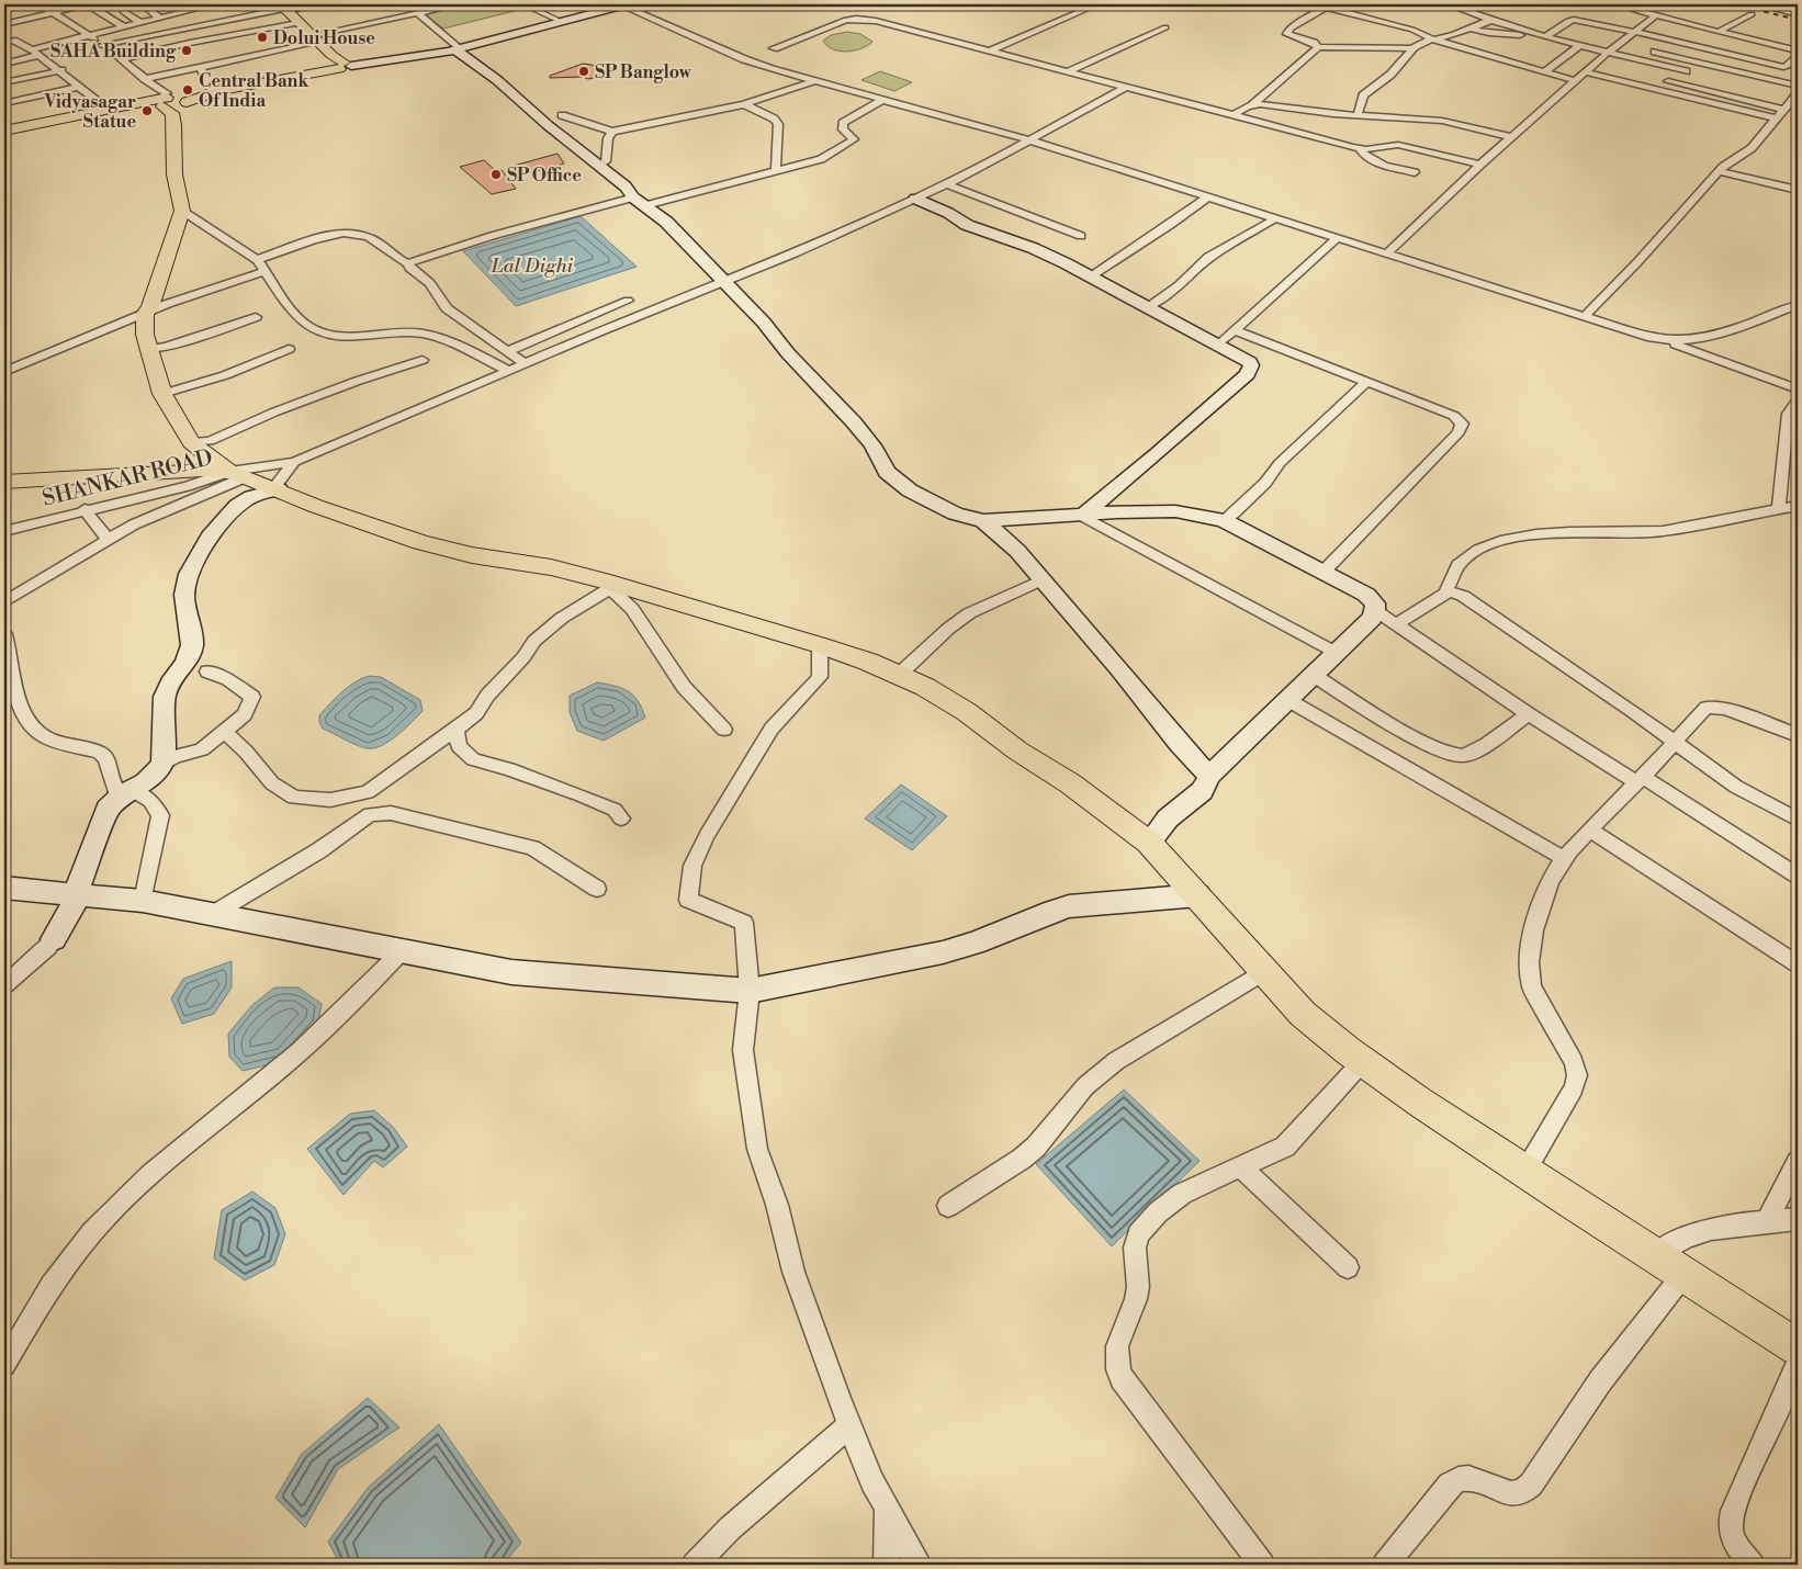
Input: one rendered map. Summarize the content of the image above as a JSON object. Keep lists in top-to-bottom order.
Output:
{
  "streets": {
    "street": ["SHANKAR ROAD"]
  },
  "water": ["Lal Dighi"],
  "places": [
    "Dolui House",
    "SAHA Building",
    "SP Banglow",
    "Central Bank Of India",
    "Vidyasagar Statue",
    "SP Office"
  ]
}
